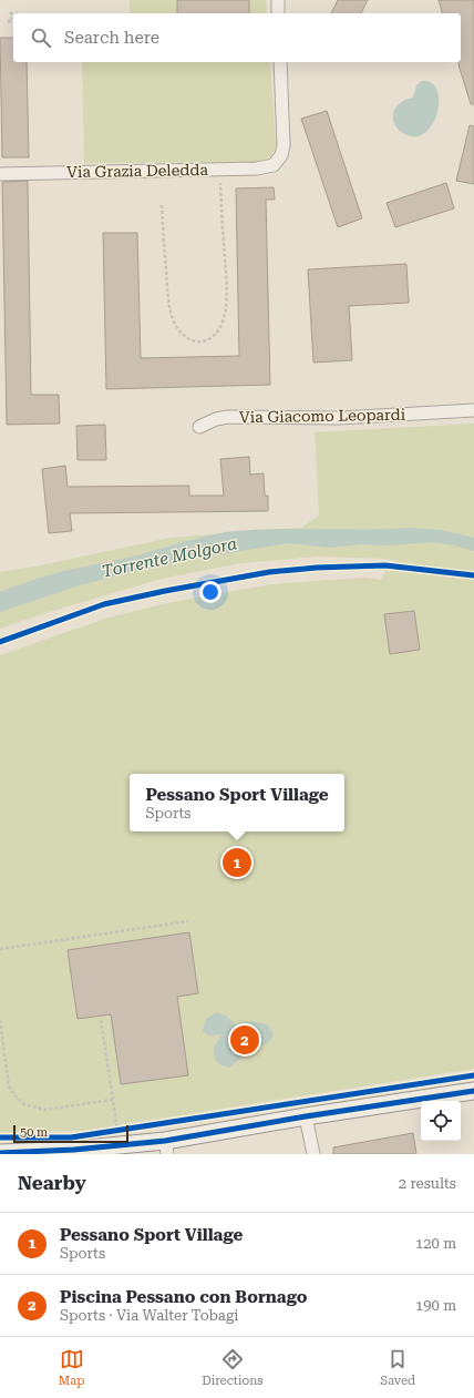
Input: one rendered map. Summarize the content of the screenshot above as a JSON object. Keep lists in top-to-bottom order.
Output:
{
  "streets": {
    "street": ["Via Grazia Deledda", "Via Giacomo Leopardi"]
  },
  "water": ["Torrente Molgora"],
  "scale_bar": "50 m",
  "page": {
    "search": "Search here",
    "popup": ["Pessano Sport Village", "Sports"],
    "pins": ["1", "2"],
    "scale": "50 m",
    "heading": ["Nearby", "2 results"],
    "list": [
      {
        "mark": "1",
        "name": "Pessano Sport Village",
        "note": "Sports",
        "value": "120 m"
      },
      {
        "mark": "2",
        "name": "Piscina Pessano con Bornago",
        "note": "Sports · Via Walter Tobagi",
        "value": "190 m"
      }
    ],
    "nav": ["Map", "Directions", "Saved"]
  }
}
